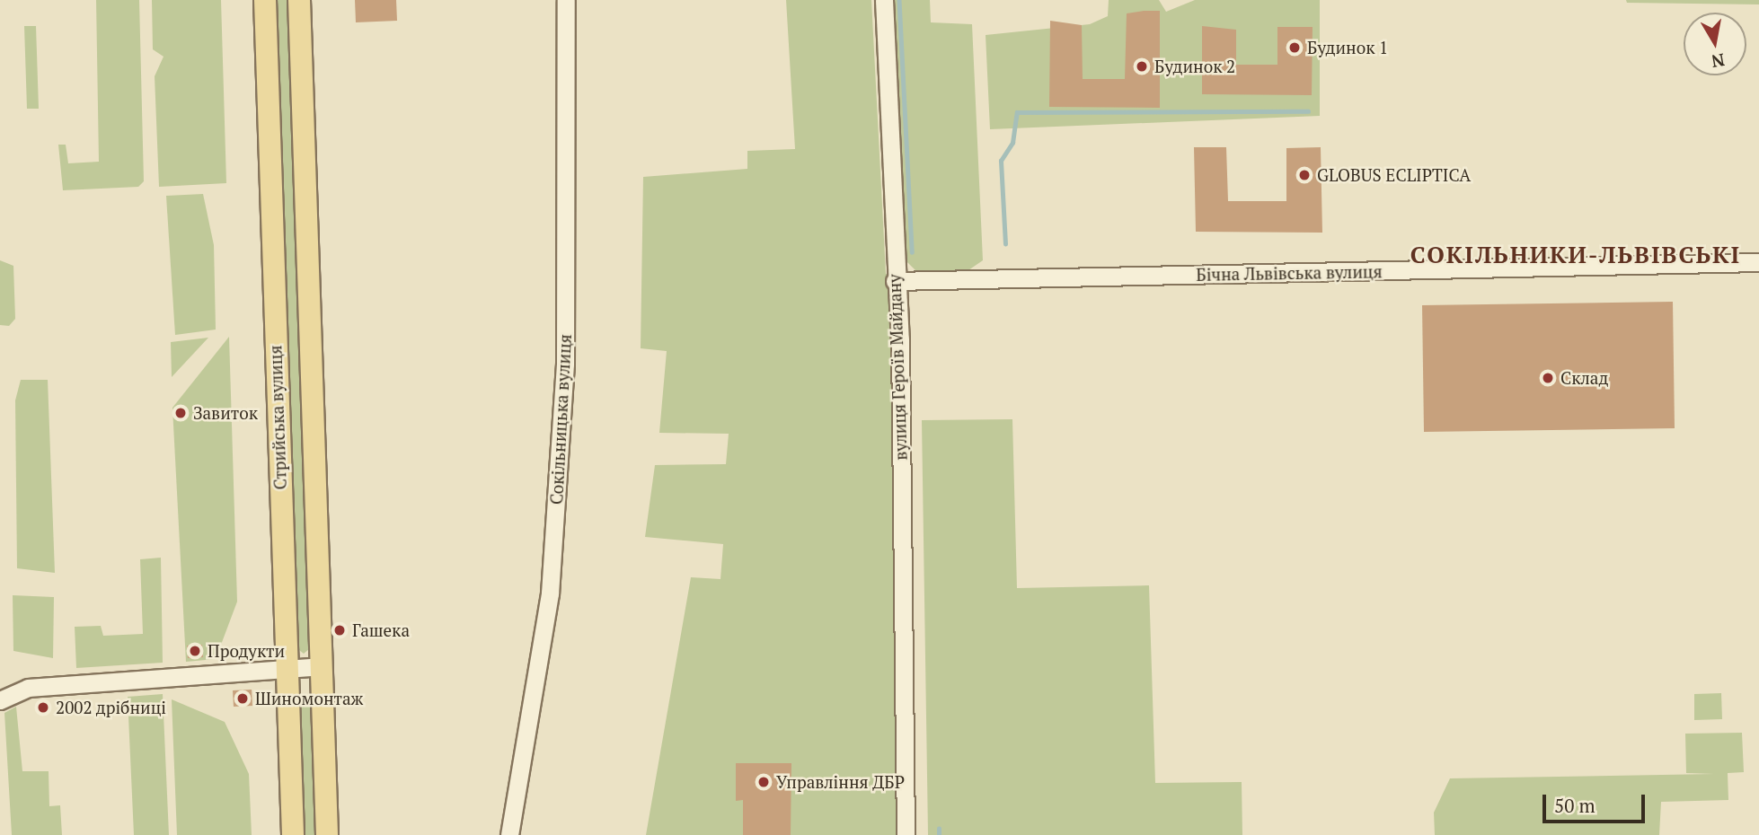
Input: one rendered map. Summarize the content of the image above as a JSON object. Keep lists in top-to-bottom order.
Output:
{
  "streets": {
    "main road": ["Стрийська вулиця"],
    "street": ["Бічна Львівська вулиця", "вулиця Героїв Майдану", "Сокільницька вулиця"]
  },
  "crossings": [
    ["Бічна Львівська вулиця", "вулиця Героїв Майдану"]
  ],
  "districts": ["СОКІЛЬНИКИ-ЛЬВІВСЬКІ"],
  "places": [
    "Будинок 1",
    "Будинок 2",
    "GLOBUS ECLIPTICA",
    "Склад",
    "Завиток",
    "Гашека",
    "Продукти",
    "Шиномонтаж",
    "2002 дрібниці",
    "Управління ДБР"
  ],
  "scale_bar": "50 m",
  "north": "bottom"
}
